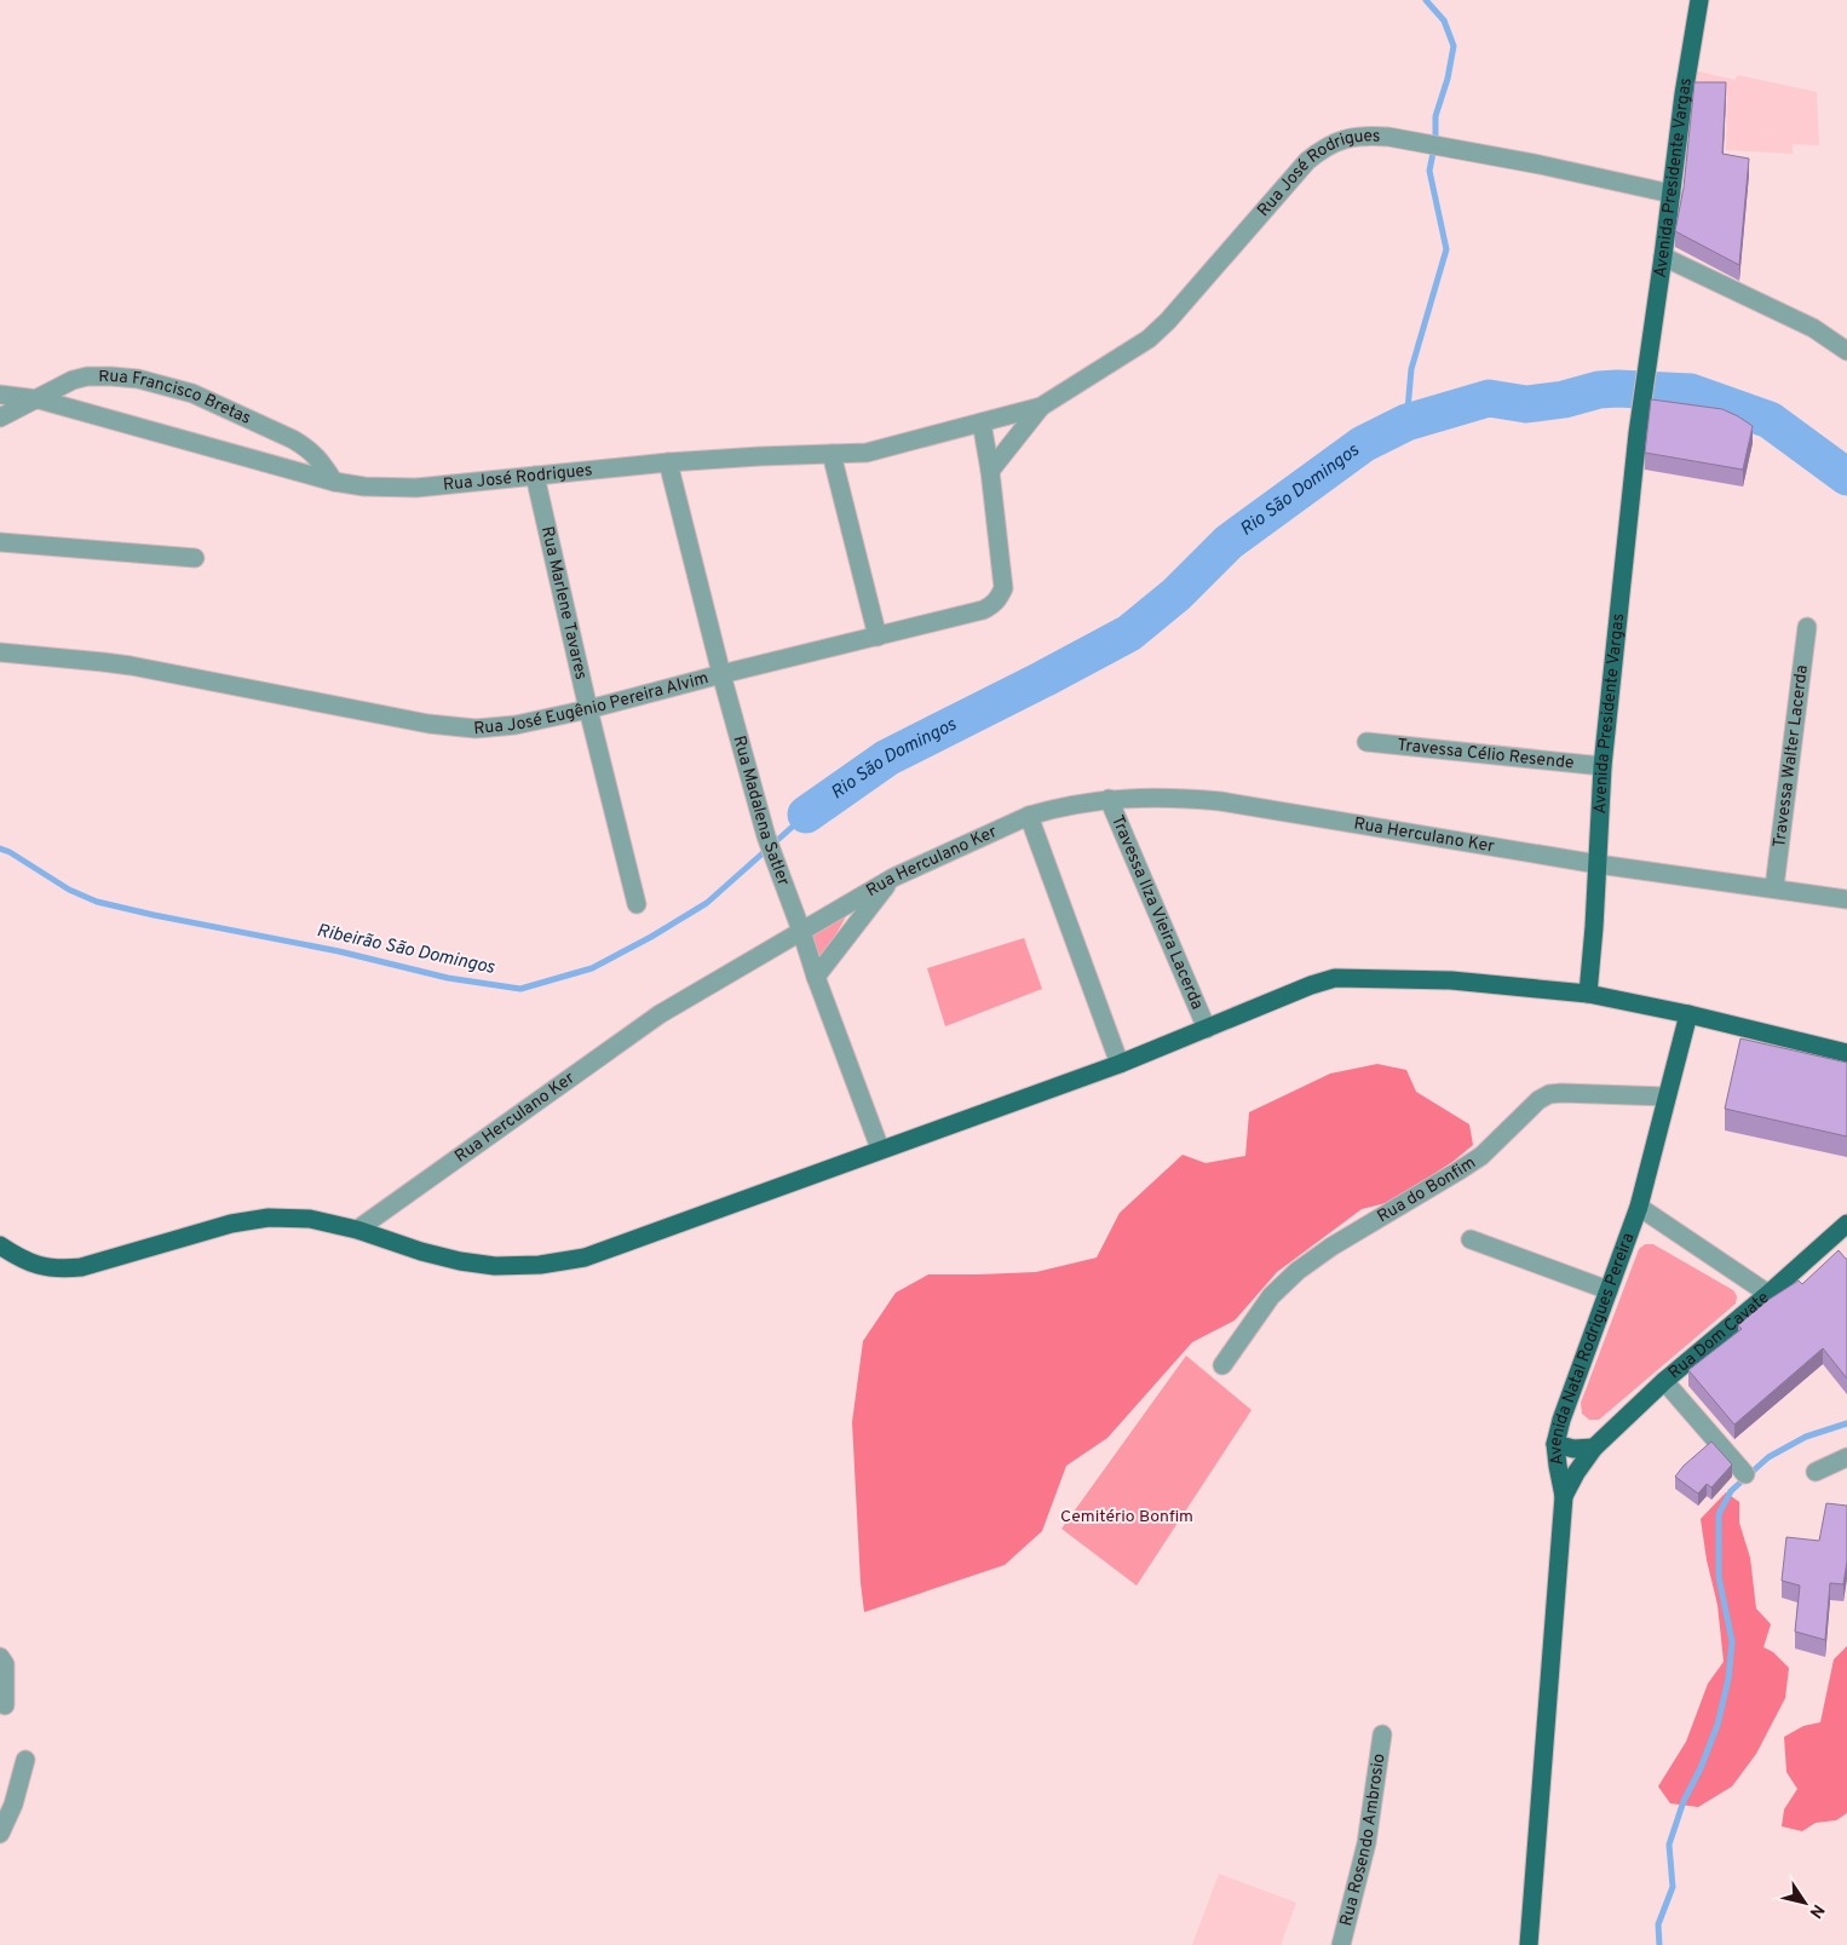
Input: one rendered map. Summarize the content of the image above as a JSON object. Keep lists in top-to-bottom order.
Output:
{
  "streets": {
    "main road": ["Avenida Presidente Vargas", "Rua Dom Cavate", "Avenida Natal Rodrigues Pereira"],
    "street": [
      "Rua José Rodrigues",
      "Rua Francisco Bretas",
      "Rua Marlene Tavares",
      "Rua José Eugênio Pereira Alvim",
      "Travessa Célio Resende",
      "Travessa Walter Lacerda",
      "Rua Madalena Satler",
      "Rua Herculano Ker",
      "Travessa Ilza Vieira Lacerda",
      "Rua do Bonfim",
      "Rua Rosendo Ambrosio"
    ]
  },
  "crossings": [
    ["Rua José Rodrigues", "Avenida Presidente Vargas"],
    ["Rua José Rodrigues", "Rua Francisco Bretas"],
    ["Rua José Rodrigues", "Rua Marlene Tavares"],
    ["Rua José Rodrigues", "Rua José Eugênio Pereira Alvim"],
    ["Rua José Rodrigues", "Rua Madalena Satler"],
    ["Avenida Presidente Vargas", "Travessa Célio Resende"],
    ["Avenida Presidente Vargas", "Rua Herculano Ker"],
    ["Rua Marlene Tavares", "Rua José Eugênio Pereira Alvim"],
    ["Rua José Eugênio Pereira Alvim", "Rua Madalena Satler"],
    ["Travessa Walter Lacerda", "Rua Herculano Ker"],
    ["Rua Madalena Satler", "Rua Herculano Ker"],
    ["Rua Herculano Ker", "Travessa Ilza Vieira Lacerda"],
    ["Rua do Bonfim", "Avenida Natal Rodrigues Pereira"],
    ["Rua Dom Cavate", "Avenida Natal Rodrigues Pereira"]
  ],
  "water": ["Rio São Domingos", "Ribeirão São Domingos"],
  "parks": ["Cemitério Bonfim"],
  "north": "bottom right"
}
